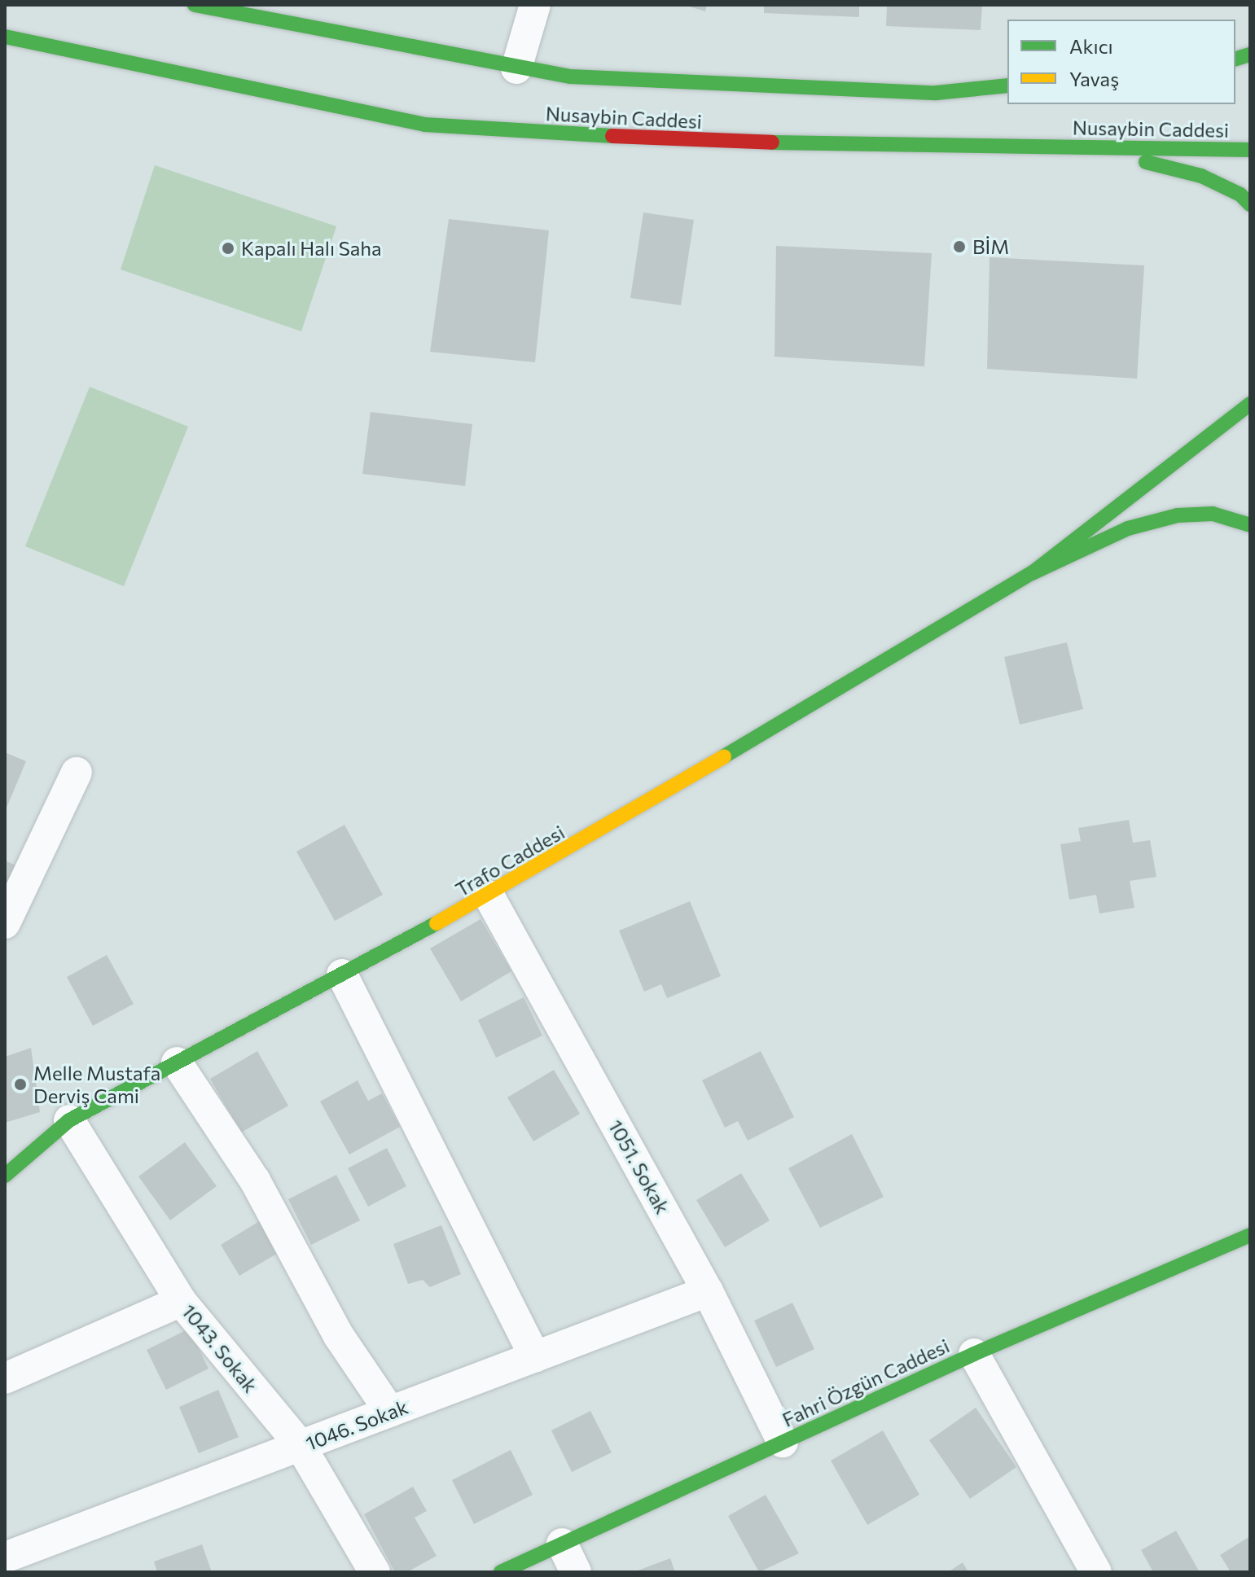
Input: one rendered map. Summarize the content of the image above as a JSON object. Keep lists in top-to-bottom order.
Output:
{
  "streets": {
    "street": [
      "Nusaybin Caddesi",
      "Trafo Caddesi",
      "1051. Sokak",
      "1043. Sokak",
      "Fahri Özgün Caddesi",
      "1046. Sokak"
    ]
  },
  "crossings": [
    ["Trafo Caddesi", "1051. Sokak"],
    ["Trafo Caddesi", "1043. Sokak"],
    ["1051. Sokak", "Fahri Özgün Caddesi"],
    ["1051. Sokak", "1046. Sokak"],
    ["1043. Sokak", "1046. Sokak"]
  ],
  "places": ["BİM", "Kapalı Halı Saha", "Melle Mustafa Derviş Cami"],
  "legend": ["Akıcı", "Yavaş"]
}
